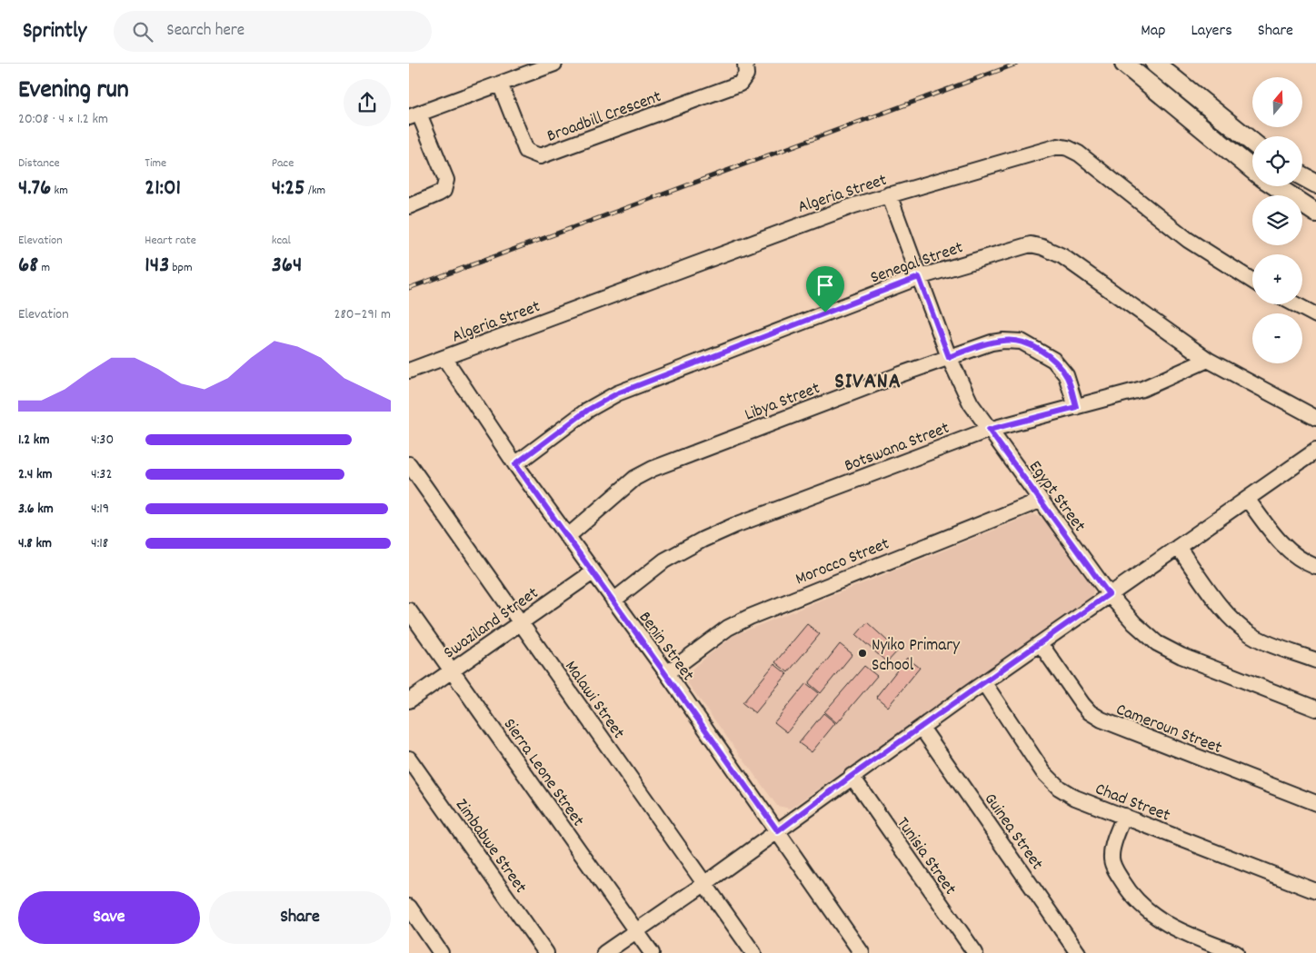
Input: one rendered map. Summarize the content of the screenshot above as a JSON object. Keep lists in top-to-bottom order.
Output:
{
  "streets": {
    "street": [
      "Broadbill Crescent",
      "Algeria Street",
      "Senegal Street",
      "Libya Street",
      "Botswana Street",
      "Egypt Street",
      "Morocco Street",
      "Swaziland Street",
      "Benin Street",
      "Malawi Street",
      "Cameroun Street",
      "Sierra Leone Street",
      "Chad Street",
      "Guinea Street",
      "Zimbabwe Street",
      "Tunisia Street"
    ]
  },
  "crossings": [
    ["Algeria Street", "Egypt Street"],
    ["Algeria Street", "Benin Street"],
    ["Senegal Street", "Botswana Street"],
    ["Senegal Street", "Egypt Street"],
    ["Senegal Street", "Benin Street"],
    ["Libya Street", "Botswana Street"],
    ["Libya Street", "Egypt Street"],
    ["Libya Street", "Benin Street"],
    ["Botswana Street", "Egypt Street"],
    ["Botswana Street", "Benin Street"],
    ["Egypt Street", "Morocco Street"],
    ["Morocco Street", "Benin Street"],
    ["Swaziland Street", "Benin Street"],
    ["Swaziland Street", "Malawi Street"],
    ["Swaziland Street", "Sierra Leone Street"]
  ],
  "districts": ["SIVANA"],
  "places": ["Nyiko Primary School"],
  "north": "top",
  "page": {
    "header": "Sprintly",
    "search": "Search here",
    "nav": ["Map", "Layers", "Share"],
    "heading": ["Evening run", "20:08 · 4 × 1.2 km"],
    "map_buttons": ["+", "−"],
    "stats": [
      ["Distance", "4.76 km"],
      ["Time", "21:01"],
      ["Pace", "4:25 /km"],
      ["Elevation", "68 m"],
      ["Heart rate", "143 bpm"],
      ["kcal", "364"]
    ],
    "chart": ["Elevation", "280–291 m"],
    "list": [
      {
        "name": "1.2 km",
        "note": "4:30"
      },
      {
        "name": "2.4 km",
        "note": "4:32"
      },
      {
        "name": "3.6 km",
        "note": "4:19"
      },
      {
        "name": "4.8 km",
        "note": "4:18"
      }
    ],
    "buttons": ["Save", "Share"]
  }
}
